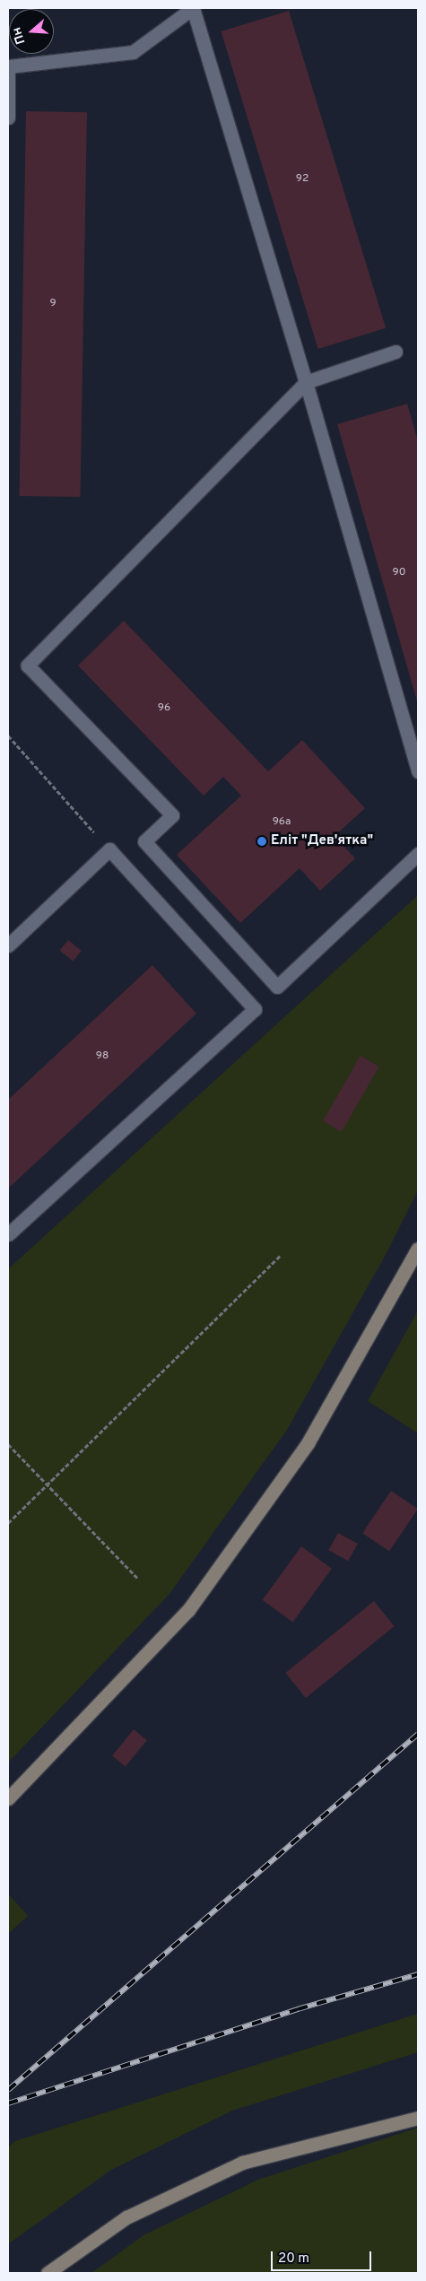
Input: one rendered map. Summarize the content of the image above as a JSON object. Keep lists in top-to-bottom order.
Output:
{
  "places": ["Еліт \"Дев'ятка\""],
  "house_numbers": [
    "92",
    "9",
    "90",
    "96",
    "96а",
    "98"
  ],
  "scale_bar": "20 m",
  "north": "left"
}
